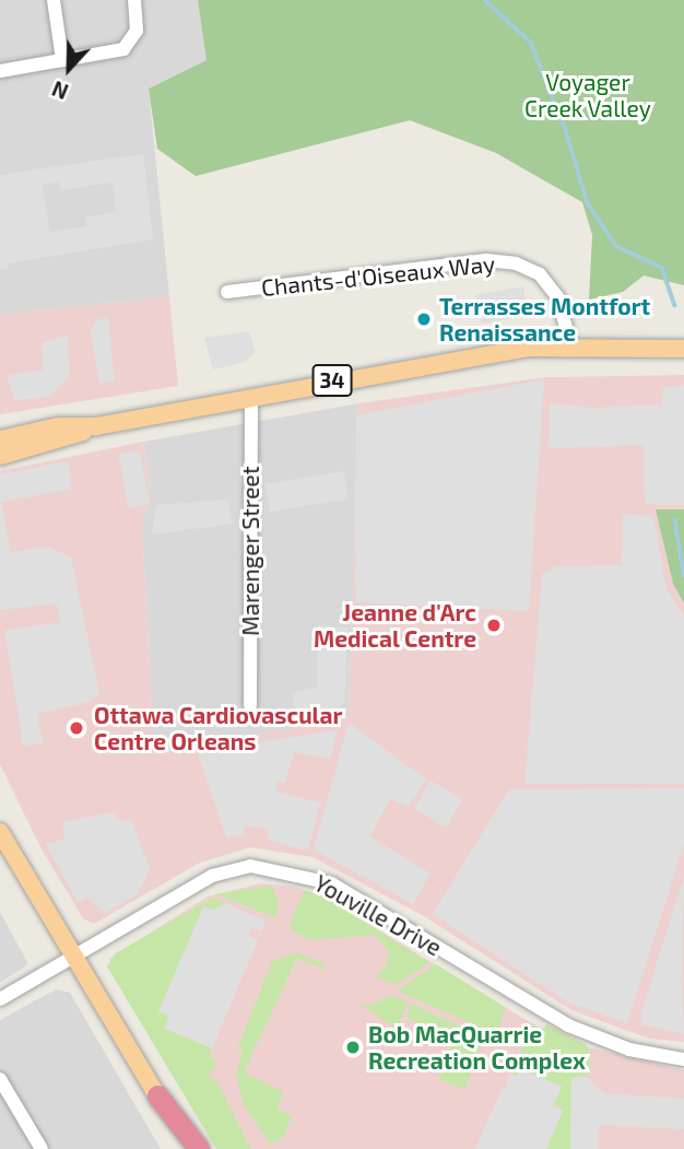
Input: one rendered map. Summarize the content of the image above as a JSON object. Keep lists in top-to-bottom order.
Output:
{
  "streets": {
    "main road": ["34"],
    "street": ["Chants-d'Oiseaux Way", "Marenger Street", "Youville Drive"]
  },
  "crossings": [
    ["Chants-d'Oiseaux Way", "34"],
    ["34", "Marenger Street"]
  ],
  "parks": ["Voyager Creek Valley"],
  "places": [
    "Terrasses Montfort Renaissance",
    "Jeanne d'Arc Medical Centre",
    "Ottawa Cardiovascular Centre Orleans",
    "Bob MacQuarrie Recreation Complex"
  ],
  "north": "bottom"
}
